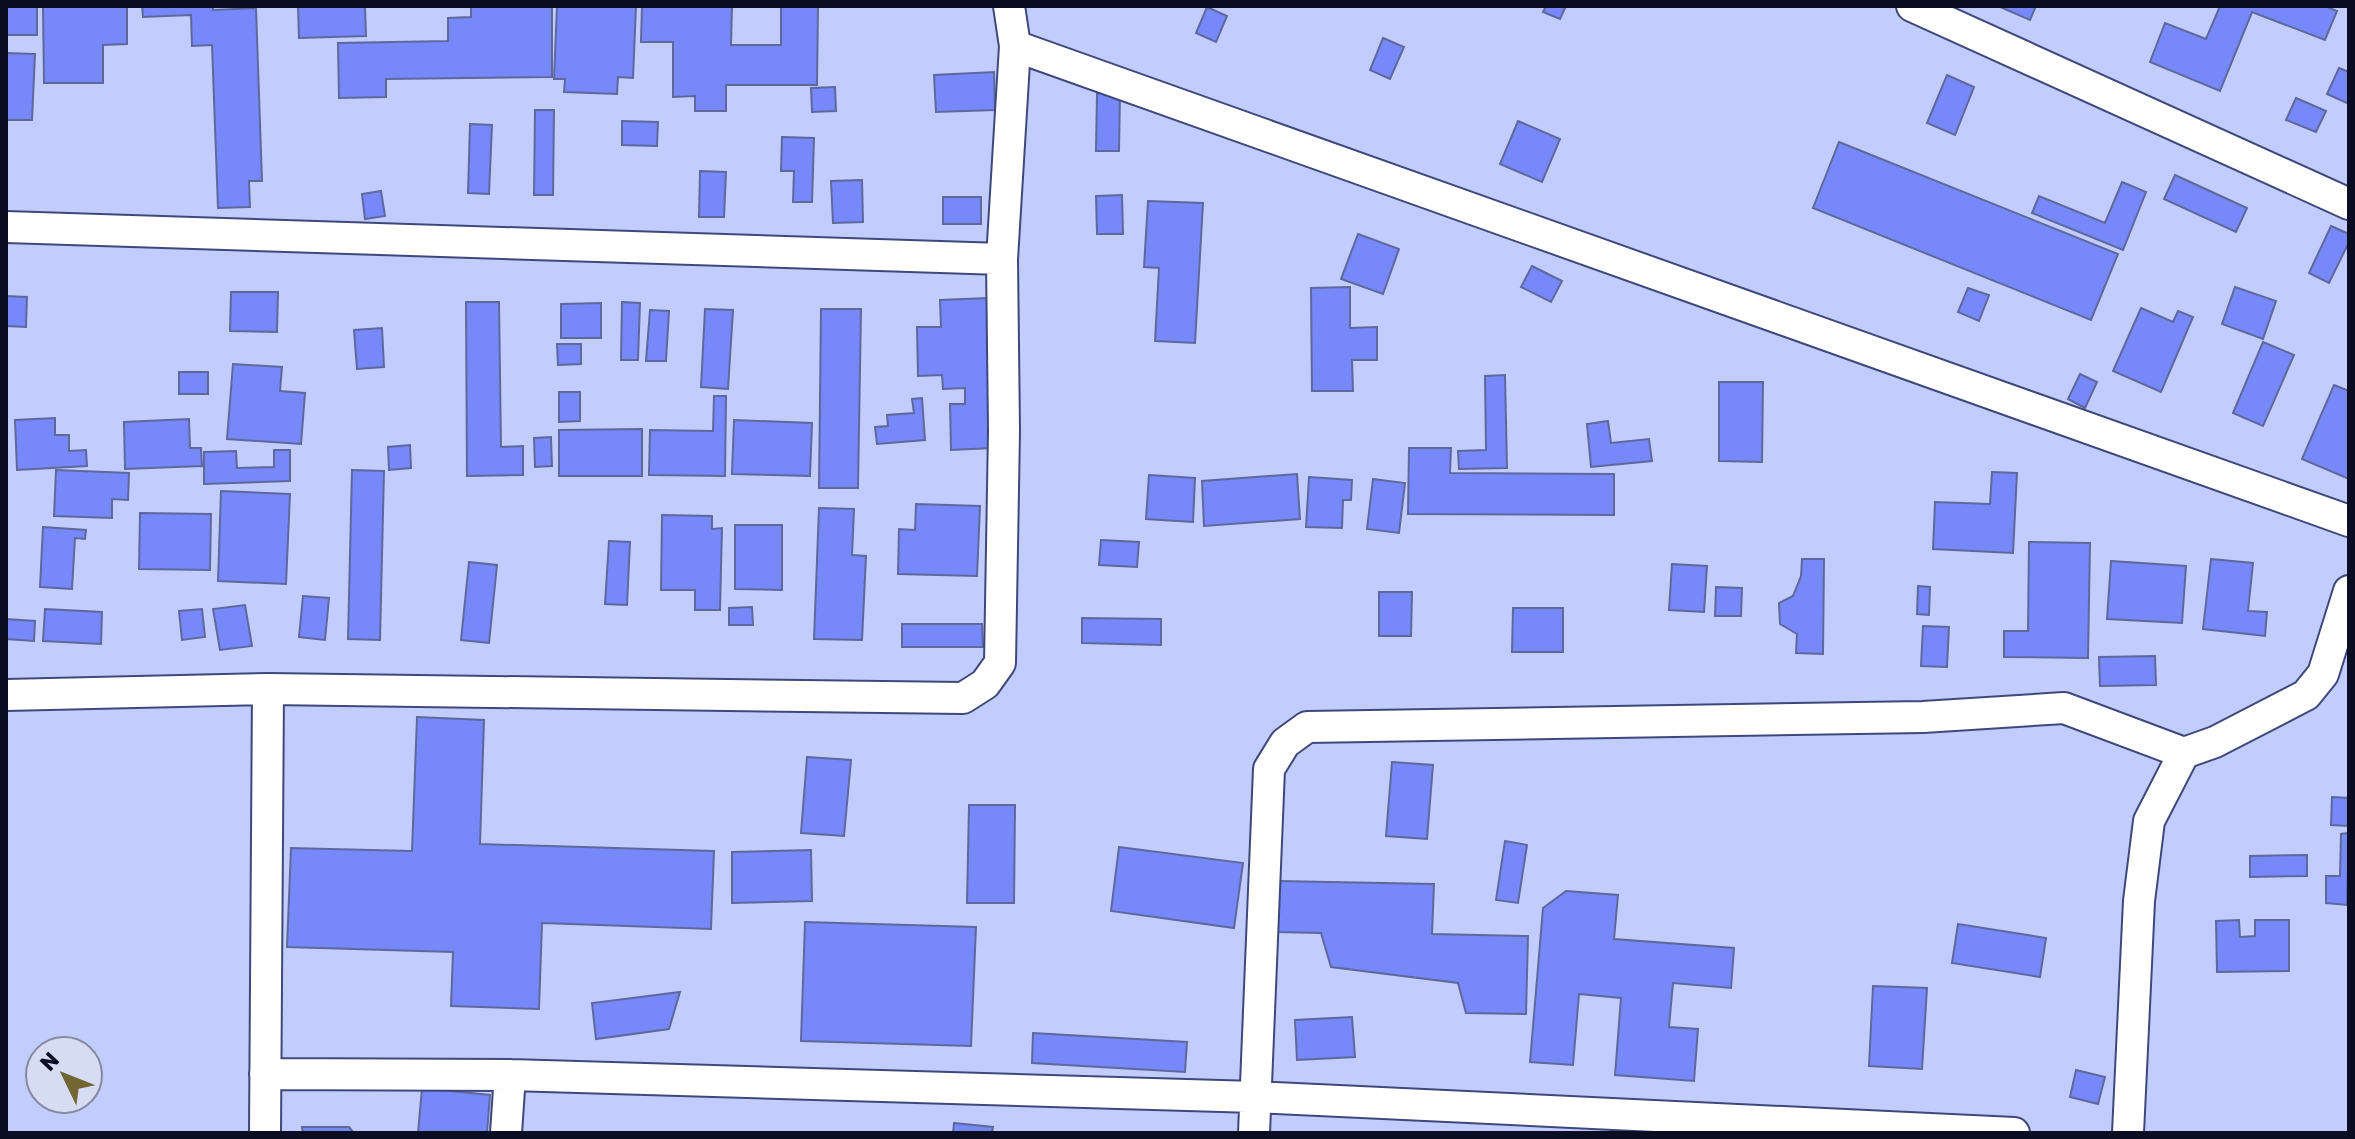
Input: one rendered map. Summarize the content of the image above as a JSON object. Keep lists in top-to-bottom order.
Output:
{
  "north": "top left"
}
